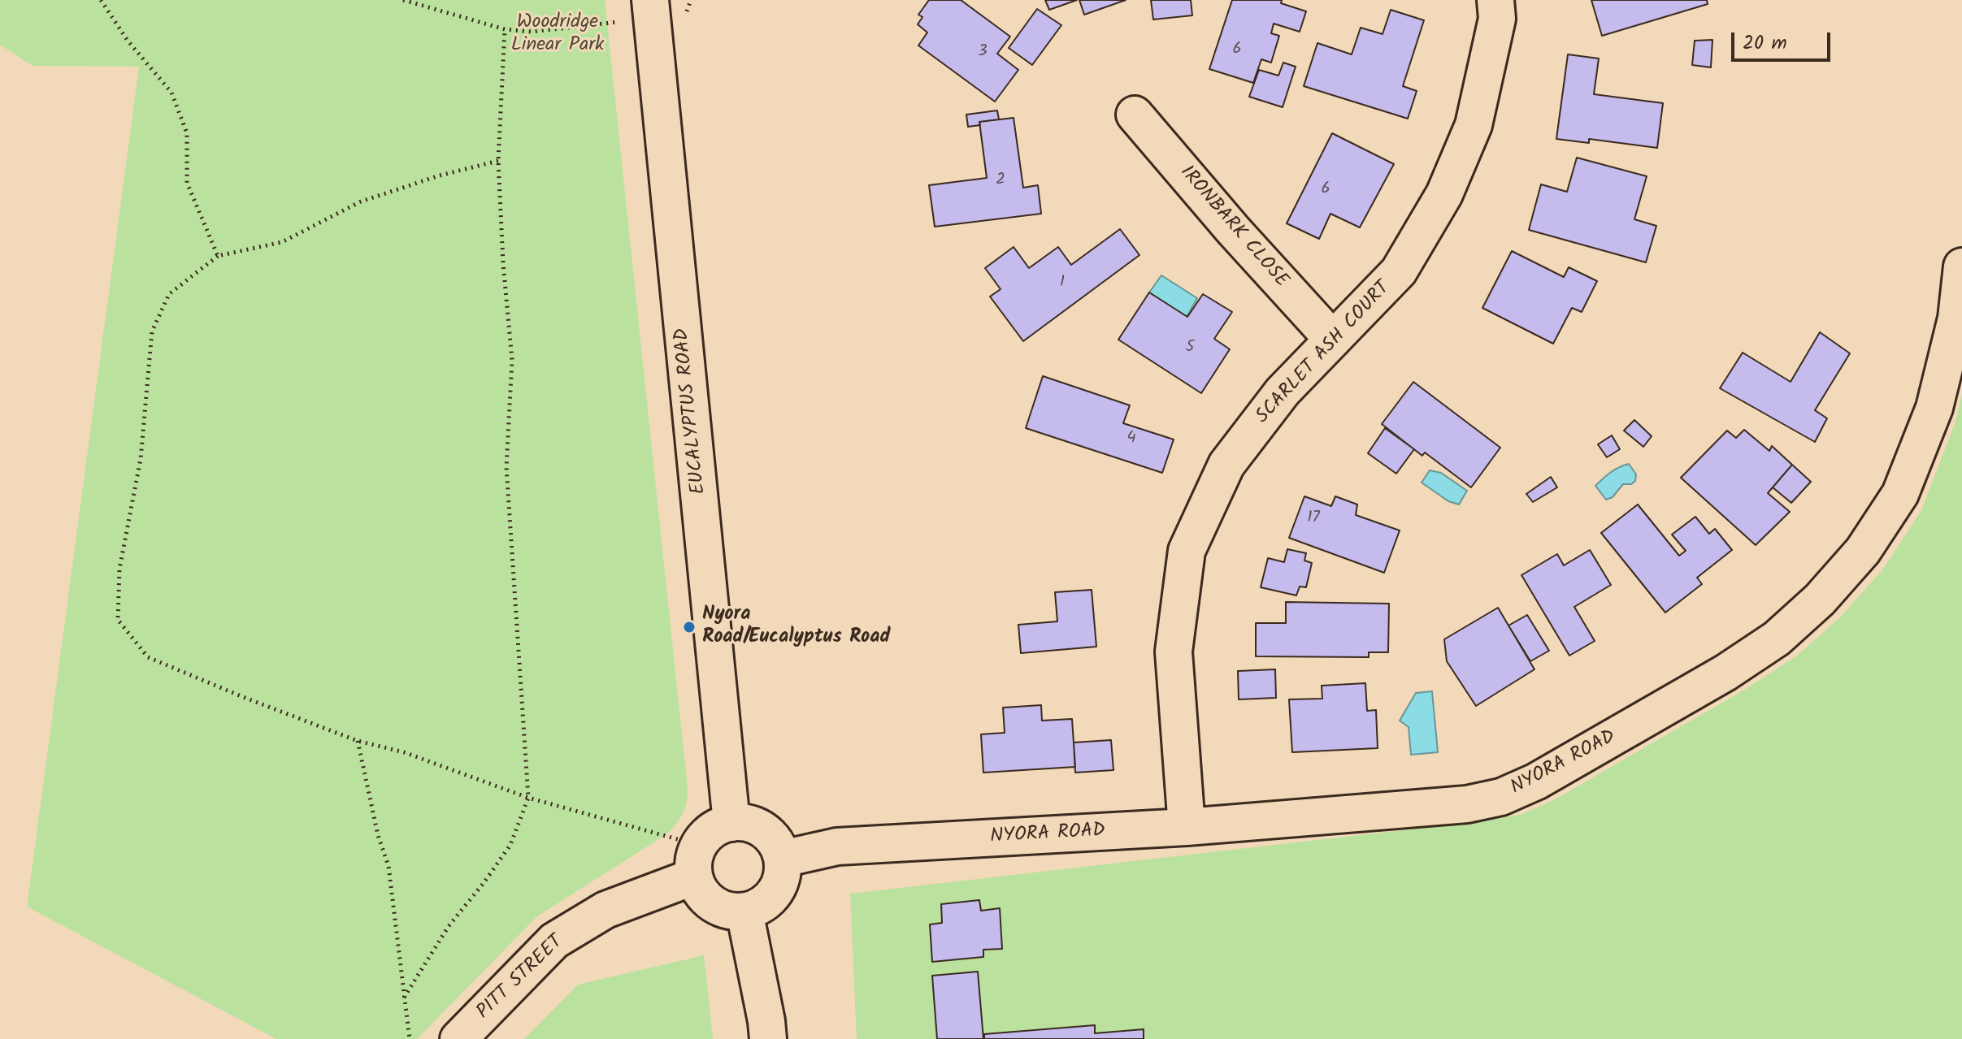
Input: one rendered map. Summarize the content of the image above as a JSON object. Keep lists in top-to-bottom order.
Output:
{
  "streets": {
    "street": [
      "IRONBARK CLOSE",
      "SCARLET ASH COURT",
      "EUCALYPTUS ROAD",
      "NYORA ROAD",
      "PITT STREET"
    ]
  },
  "crossings": [
    ["IRONBARK CLOSE", "SCARLET ASH COURT"],
    ["SCARLET ASH COURT", "NYORA ROAD"],
    ["EUCALYPTUS ROAD", "NYORA ROAD"],
    ["EUCALYPTUS ROAD", "PITT STREET"],
    ["NYORA ROAD", "PITT STREET"]
  ],
  "parks": ["Woodridge Linear Park"],
  "places": ["Nyora Road/Eucalyptus Road"],
  "house_numbers": [
    "6",
    "3",
    "2",
    "6",
    "1",
    "5",
    "4",
    "17"
  ],
  "scale_bar": "20 m"
}
